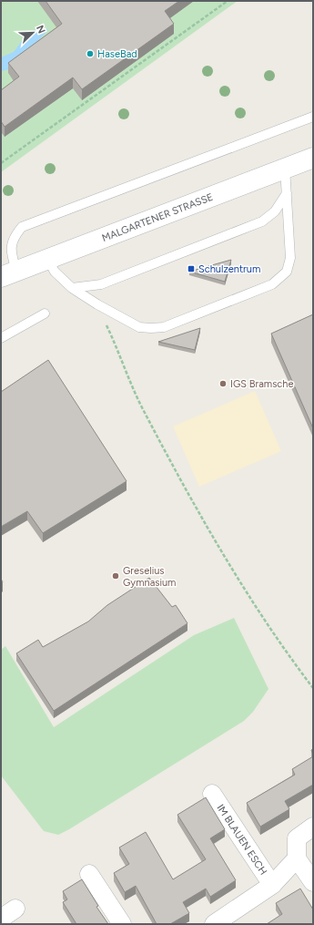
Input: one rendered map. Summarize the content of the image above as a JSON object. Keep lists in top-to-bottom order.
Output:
{
  "streets": {
    "street": ["MALGARTENER STRASSE", "IM BLAUEN ESCH"]
  },
  "places": {
    "other": ["HaseBad", "IGS Bramsche", "Greselius Gymnasium"],
    "transit": ["Schulzentrum"]
  },
  "north": "top right"
}
